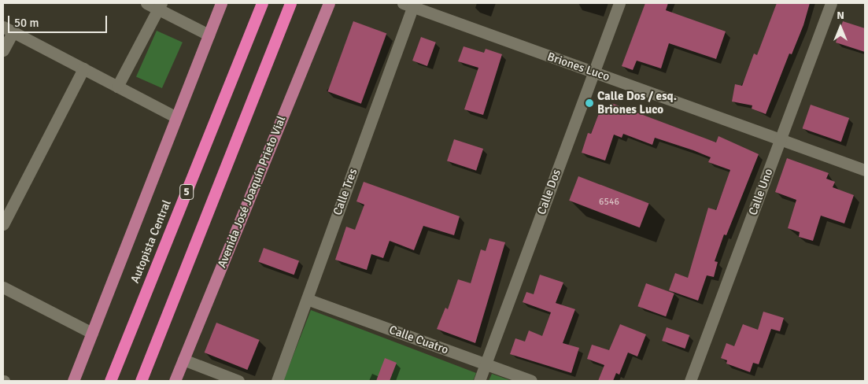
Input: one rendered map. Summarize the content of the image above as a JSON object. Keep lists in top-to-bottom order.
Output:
{
  "streets": {
    "highway": ["5", "Autopista Central"],
    "main road": ["Avenida José Joaquín Prieto Vial"],
    "street": [
      "Briones Luco",
      "Calle Tres",
      "Calle Dos",
      "Calle Uno",
      "Calle Cuatro"
    ]
  },
  "crossings": [
    ["Briones Luco", "Calle Tres"],
    ["Briones Luco", "Calle Dos"],
    ["Briones Luco", "Calle Uno"],
    ["Calle Tres", "Calle Cuatro"],
    ["Calle Dos", "Calle Cuatro"]
  ],
  "places": ["Calle Dos / esq. Briones Luco"],
  "house_numbers": ["6546"],
  "scale_bar": "50 m",
  "north": "top"
}
